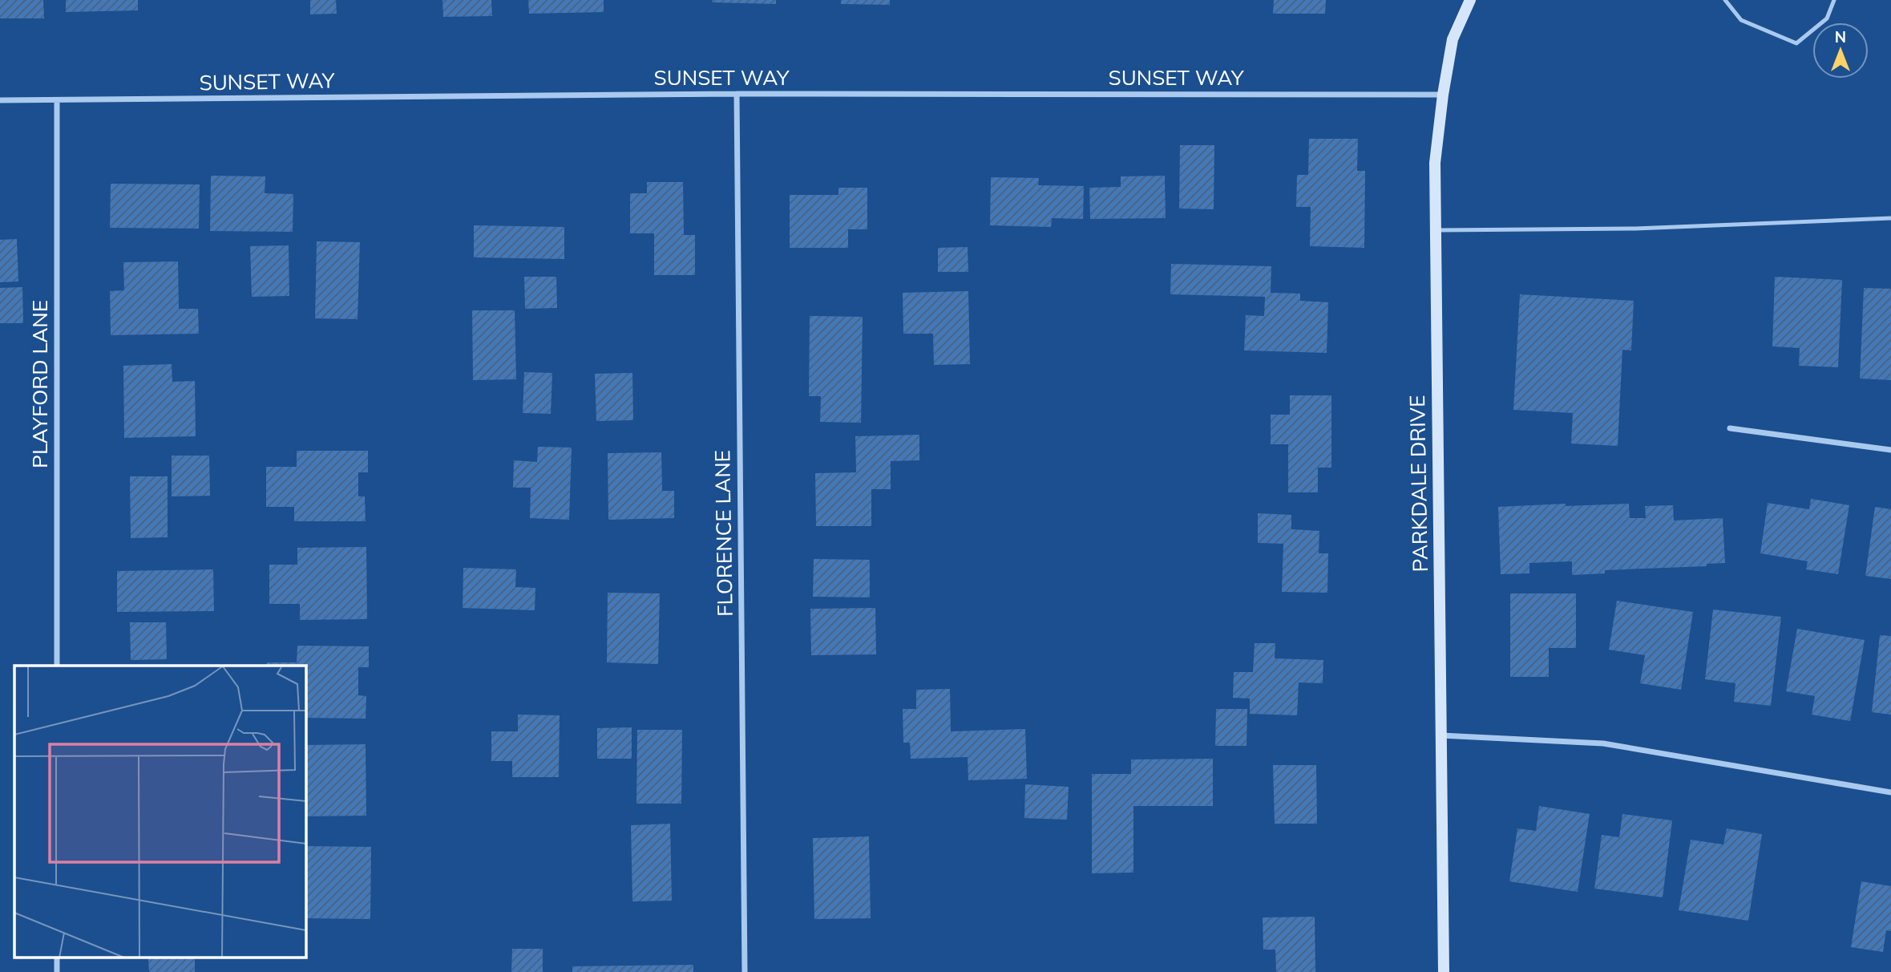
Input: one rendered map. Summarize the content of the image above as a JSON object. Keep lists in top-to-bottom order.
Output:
{
  "streets": {
    "main road": ["PARKDALE DRIVE"],
    "street": ["SUNSET WAY", "PLAYFORD LANE", "FLORENCE LANE"]
  },
  "crossings": [
    ["SUNSET WAY", "PLAYFORD LANE"],
    ["SUNSET WAY", "PARKDALE DRIVE"],
    ["SUNSET WAY", "FLORENCE LANE"]
  ],
  "north": "top"
}
